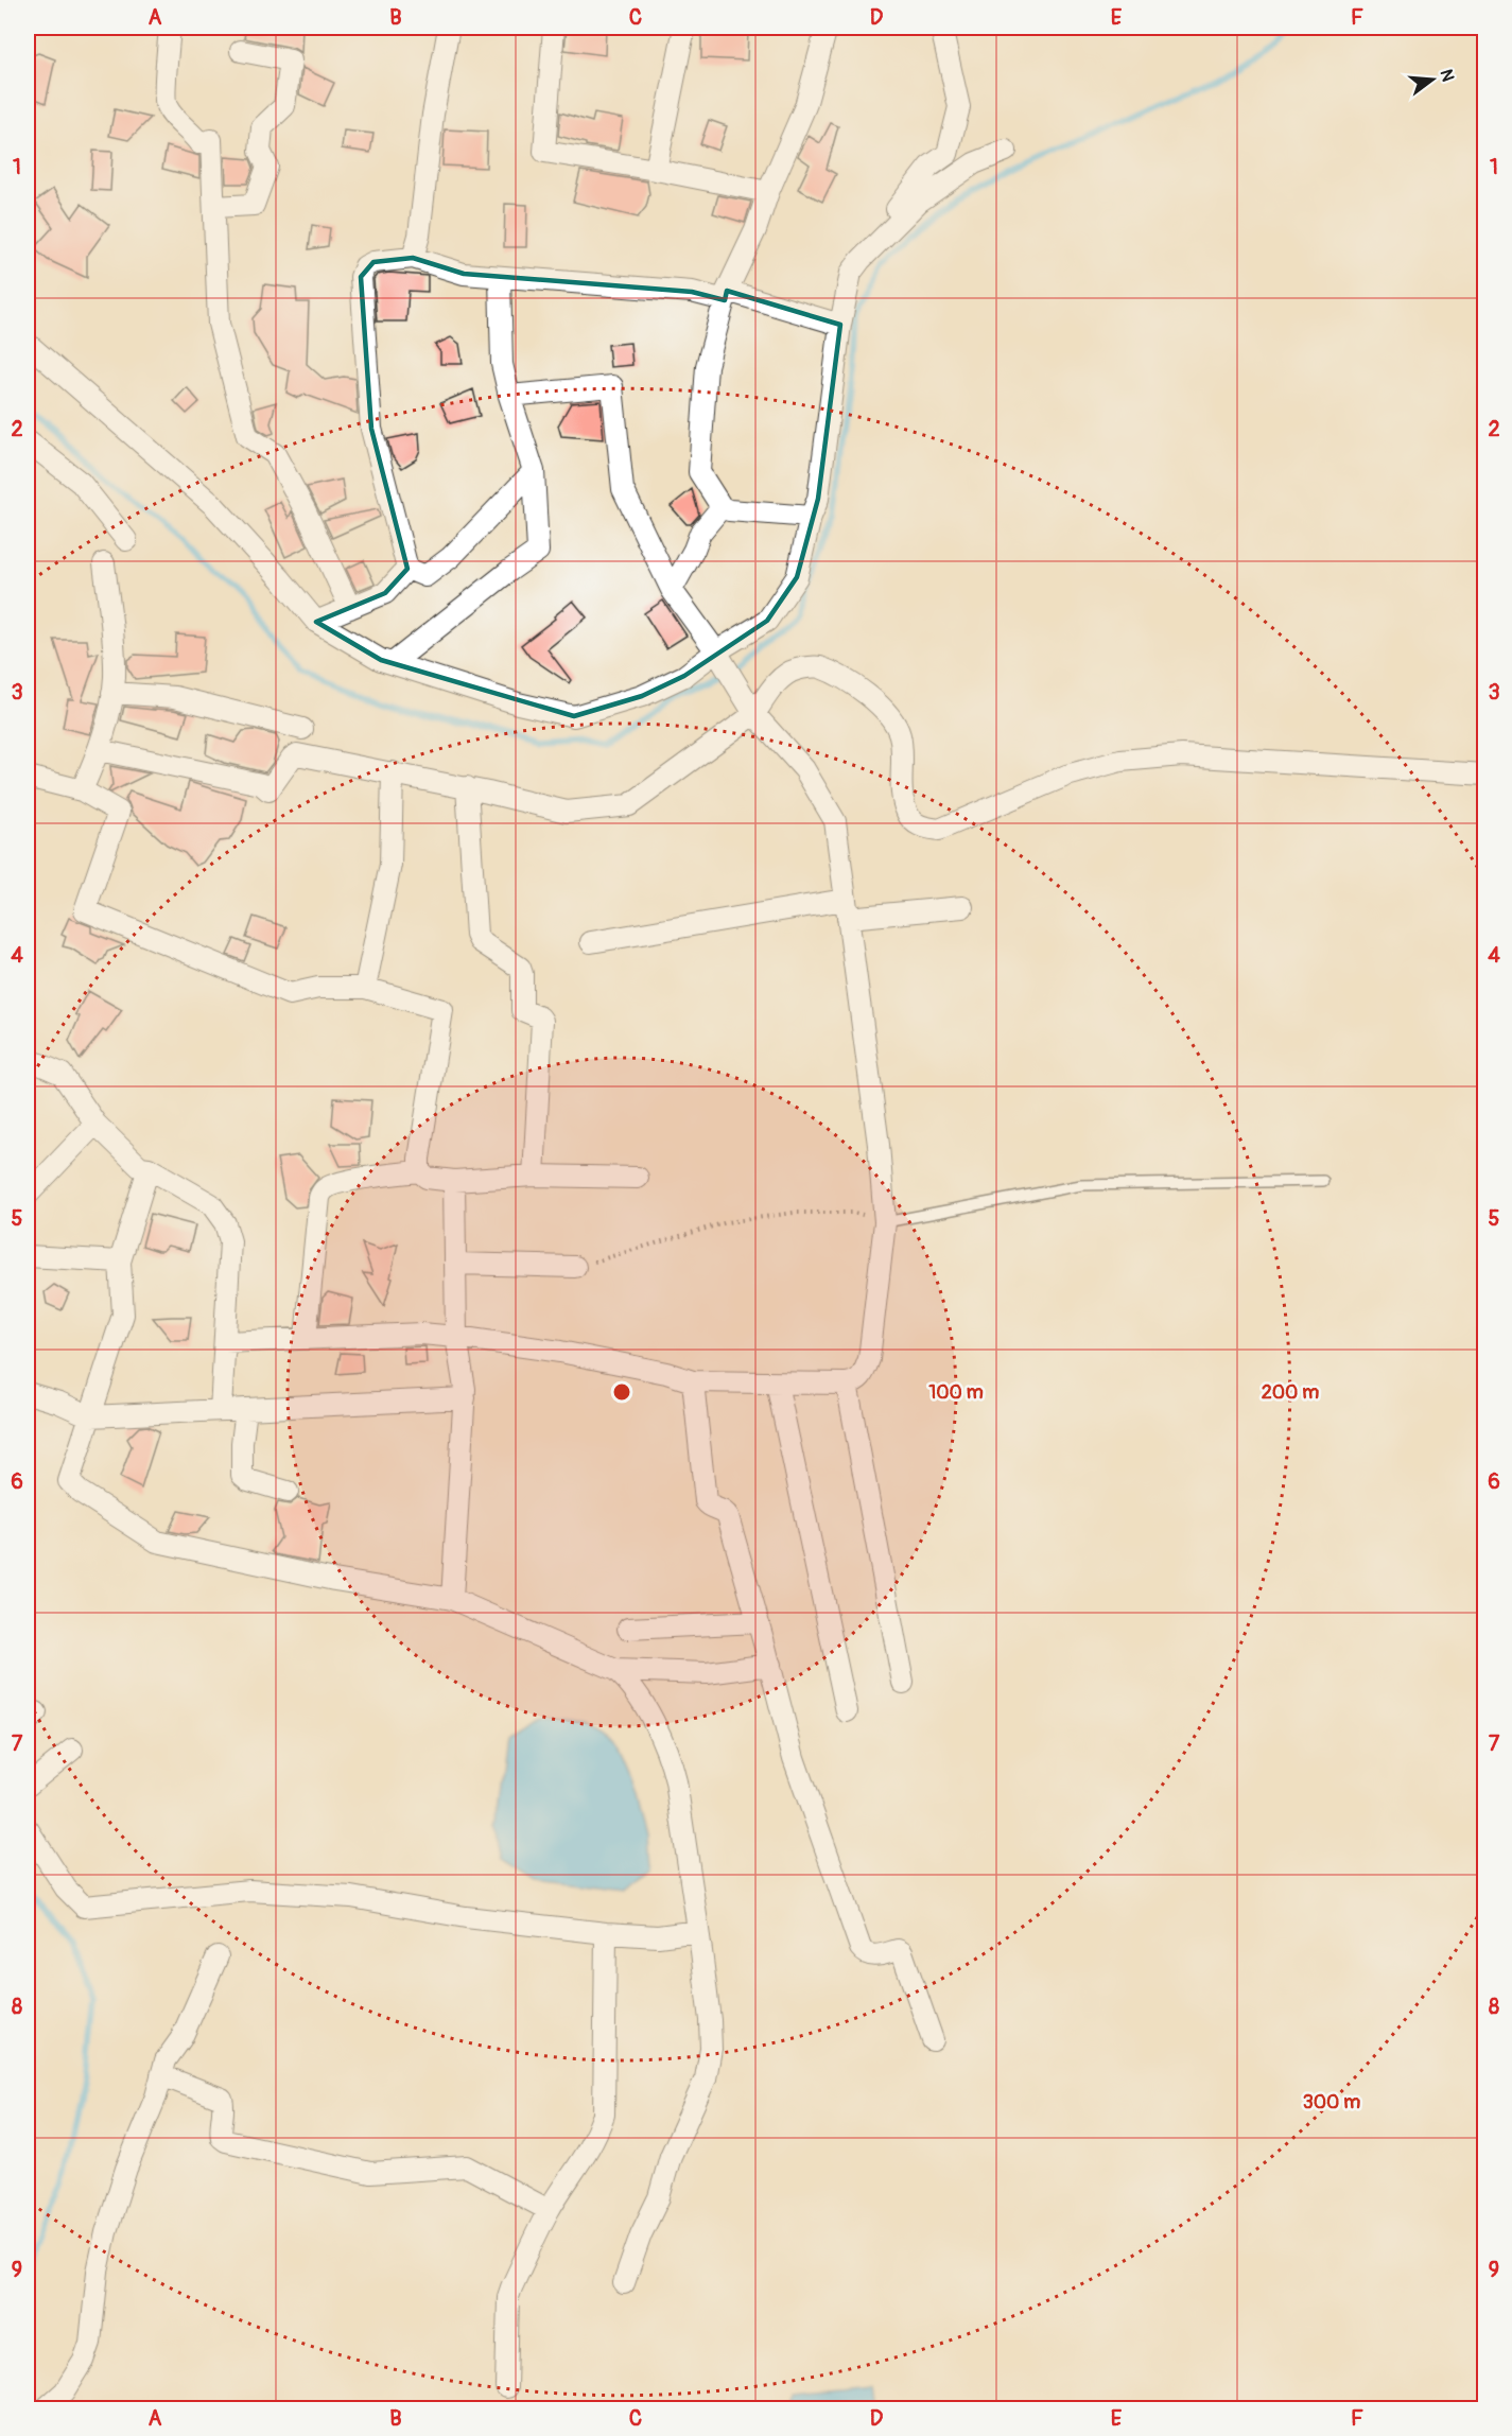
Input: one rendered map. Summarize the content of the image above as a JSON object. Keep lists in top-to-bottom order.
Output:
{
  "north": "right",
  "grid": {
    "columns": [
      "A",
      "B",
      "C",
      "D",
      "E",
      "F"
    ],
    "rows": [
      "1",
      "2",
      "3",
      "4",
      "5",
      "6",
      "7",
      "8",
      "9"
    ]
  },
  "rings": ["100 m", "200 m", "300 m"]
}
